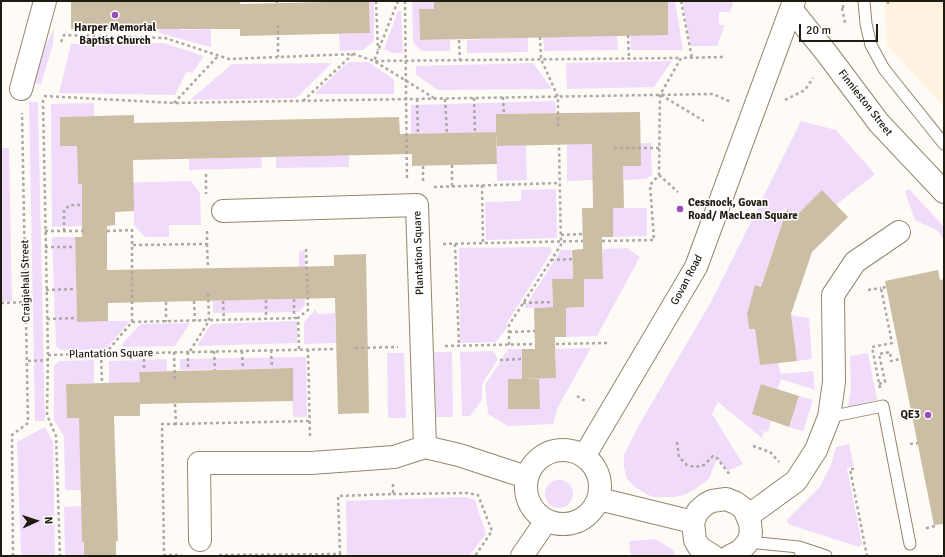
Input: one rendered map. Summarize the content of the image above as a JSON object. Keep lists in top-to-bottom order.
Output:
{
  "streets": {
    "street": ["Finnieston Street", "Plantation Square", "Govan Road"],
    "path": ["Craigiehall Street"]
  },
  "crossings": [
    ["Finnieston Street", "Govan Road"]
  ],
  "places": ["Harper Memorial Baptist Church", "Cessnock, Govan Road/ MacLean Square", "QE3"],
  "scale_bar": "20 m",
  "north": "right"
}
